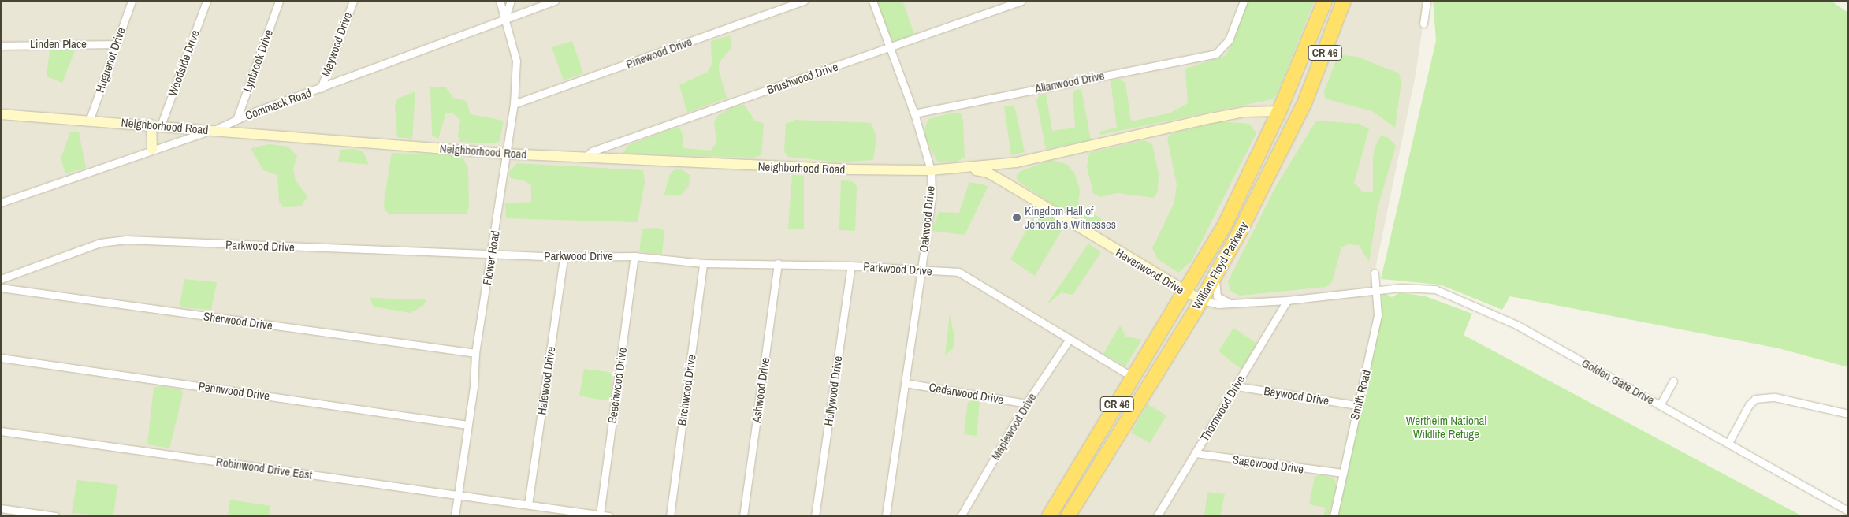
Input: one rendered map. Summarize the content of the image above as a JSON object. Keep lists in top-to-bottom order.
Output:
{
  "streets": {
    "highway": ["CR 46", "William Floyd Parkway"],
    "main road": ["Neighborhood Road", "Havenwood Drive"],
    "street": [
      "Linden Place",
      "Maywood Drive",
      "Pinewood Drive",
      "Huguenot Drive",
      "Lynbrook Drive",
      "Woodside Drive",
      "Brushwood Drive",
      "Allanwood Drive",
      "Commack Road",
      "Oakwood Drive",
      "Parkwood Drive",
      "Flower Road",
      "Sherwood Drive",
      "Halewood Drive",
      "Golden Gate Drive",
      "Beechwood Drive",
      "Birchwood Drive",
      "Ashwood Drive",
      "Pennwood Drive",
      "Hollywood Drive",
      "Cedarwood Drive",
      "Smith Road",
      "Baywood Drive",
      "Thornwood Drive",
      "Maplewood Drive",
      "Sagewood Drive",
      "Robinwood Drive East"
    ]
  },
  "crossings": [
    ["Linden Place", "Huguenot Drive"],
    ["Maywood Drive", "Commack Road"],
    ["Pinewood Drive", "Flower Road"],
    ["Huguenot Drive", "Neighborhood Road"],
    ["Lynbrook Drive", "Commack Road"],
    ["Woodside Drive", "Neighborhood Road"],
    ["Brushwood Drive", "Neighborhood Road"],
    ["Brushwood Drive", "Oakwood Drive"],
    ["Allanwood Drive", "Oakwood Drive"],
    ["Commack Road", "Neighborhood Road"],
    ["Commack Road", "Flower Road"],
    ["Neighborhood Road", "Oakwood Drive"],
    ["Neighborhood Road", "Flower Road"],
    ["Neighborhood Road", "Havenwood Drive"],
    ["Oakwood Drive", "Parkwood Drive"],
    ["Oakwood Drive", "Cedarwood Drive"],
    ["Parkwood Drive", "Flower Road"],
    ["Parkwood Drive", "William Floyd Parkway"],
    ["Parkwood Drive", "Halewood Drive"],
    ["Parkwood Drive", "Beechwood Drive"],
    ["Parkwood Drive", "Birchwood Drive"],
    ["Parkwood Drive", "Ashwood Drive"],
    ["Parkwood Drive", "Hollywood Drive"],
    ["Parkwood Drive", "Maplewood Drive"],
    ["Flower Road", "Sherwood Drive"],
    ["Flower Road", "Pennwood Drive"],
    ["Flower Road", "Robinwood Drive East"],
    ["William Floyd Parkway", "Havenwood Drive"],
    ["Havenwood Drive", "Golden Gate Drive"],
    ["Havenwood Drive", "Smith Road"],
    ["Havenwood Drive", "Thornwood Drive"],
    ["Halewood Drive", "Robinwood Drive East"],
    ["Golden Gate Drive", "Smith Road"],
    ["Beechwood Drive", "Robinwood Drive East"],
    ["Cedarwood Drive", "Maplewood Drive"],
    ["Smith Road", "Baywood Drive"],
    ["Smith Road", "Sagewood Drive"],
    ["Baywood Drive", "Thornwood Drive"],
    ["Thornwood Drive", "Sagewood Drive"]
  ],
  "parks": ["Wertheim National Wildlife Refuge"],
  "places": ["Kingdom Hall of Jehovah’s Witnesses"]
}
